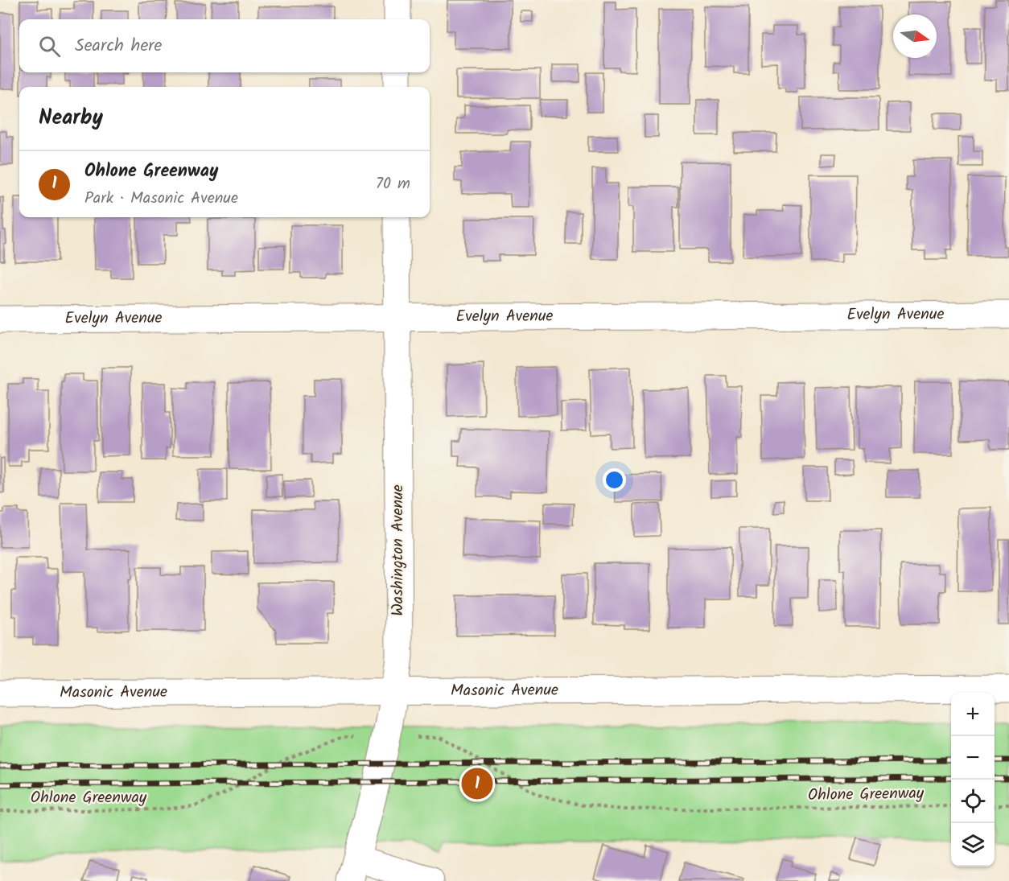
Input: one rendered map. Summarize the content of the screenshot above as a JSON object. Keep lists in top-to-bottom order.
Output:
{
  "streets": {
    "street": ["Evelyn Avenue", "Washington Avenue", "Masonic Avenue"],
    "path": ["Ohlone Greenway"]
  },
  "crossings": [
    ["Evelyn Avenue", "Washington Avenue"],
    ["Washington Avenue", "Masonic Avenue"],
    ["Washington Avenue", "Ohlone Greenway"]
  ],
  "north": "right",
  "page": {
    "search": "Search here",
    "heading": "Nearby",
    "list": [
      {
        "mark": "1",
        "name": "Ohlone Greenway",
        "note": "Park · Masonic Avenue",
        "value": "70 m"
      }
    ],
    "map_buttons": ["+", "−"],
    "pins": "1"
  }
}
